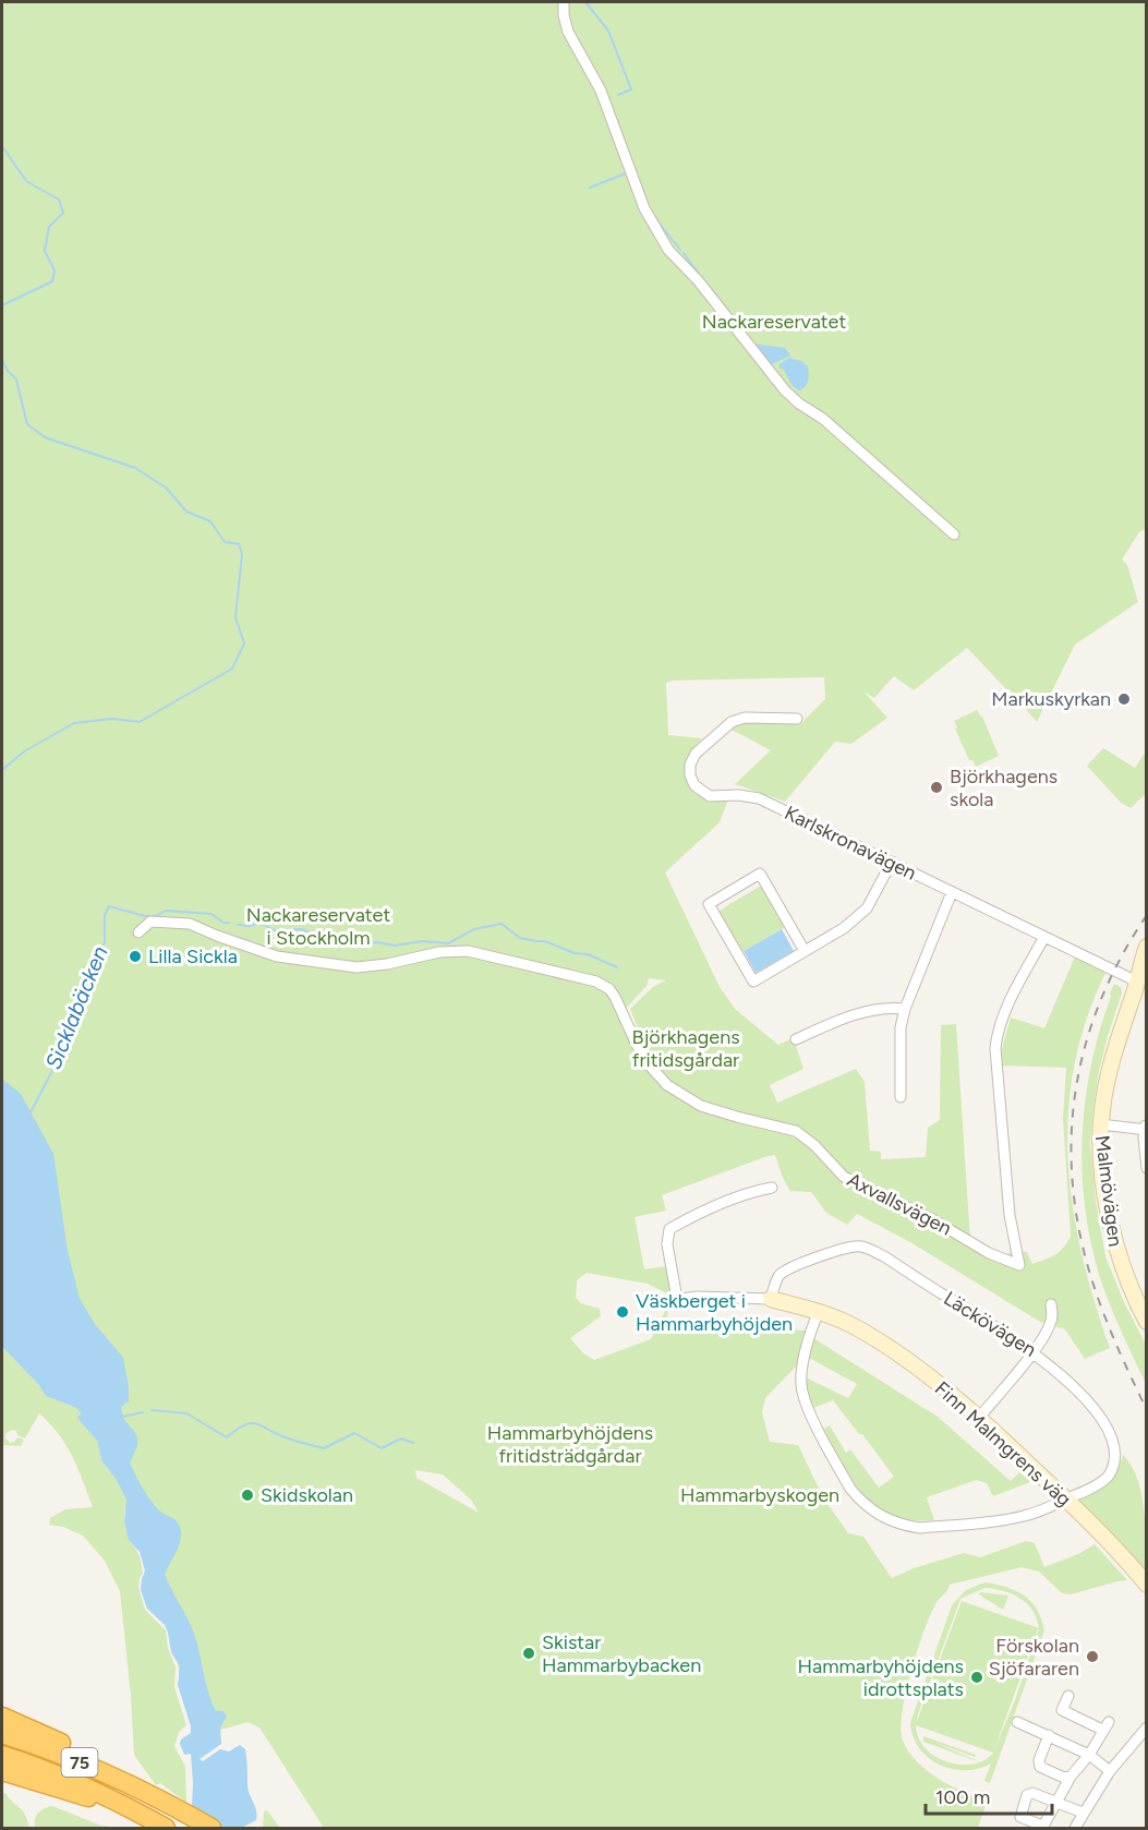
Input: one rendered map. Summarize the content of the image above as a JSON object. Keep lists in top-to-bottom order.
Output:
{
  "streets": {
    "highway": ["75"],
    "street": [
      "Karlskronavägen",
      "Malmövägen",
      "Axvallsvägen",
      "Läckövägen",
      "Finn Malmgrens väg"
    ]
  },
  "crossings": [
    ["Karlskronavägen", "Malmövägen"],
    ["Karlskronavägen", "Axvallsvägen"],
    ["Läckövägen", "Finn Malmgrens väg"]
  ],
  "water": ["Sicklabäcken"],
  "parks": [
    "Nackareservatet",
    "Nackareservatet i Stockholm",
    "Björkhagens fritidsgårdar",
    "Hammarbyhöjdens fritidsträdgårdar",
    "Hammarbyskogen"
  ],
  "places": [
    "Markuskyrkan",
    "Björkhagens skola",
    "Lilla Sickla",
    "Väskberget i Hammarbyhöjden",
    "Skidskolan",
    "Skistar Hammarbybacken",
    "Förskolan Sjöfararen",
    "Hammarbyhöjdens idrottsplats"
  ],
  "scale_bar": "100 m"
}
